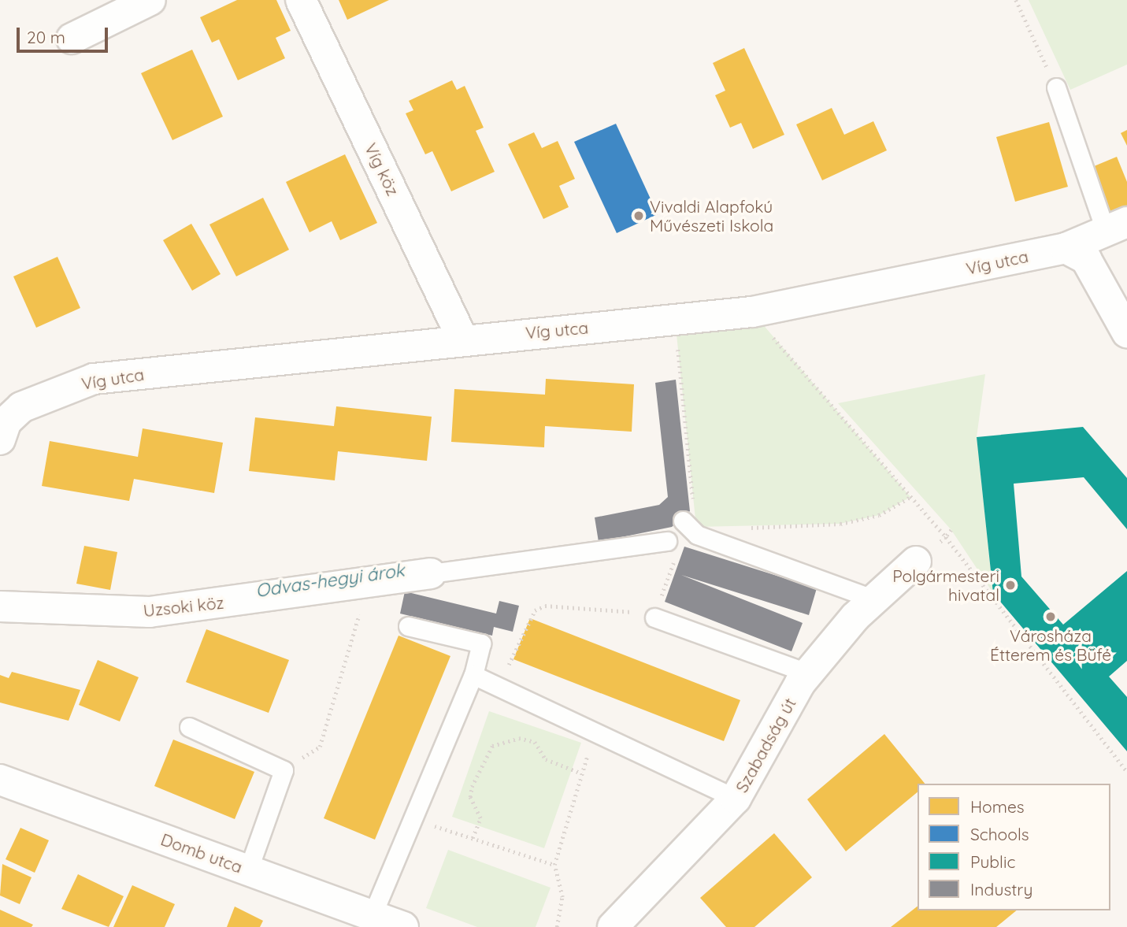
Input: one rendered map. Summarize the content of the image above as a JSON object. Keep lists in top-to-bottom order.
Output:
{
  "streets": {
    "street": [
      "Víg köz",
      "Víg utca",
      "Uzsoki köz",
      "Szabadság út",
      "Domb utca"
    ]
  },
  "crossings": [
    ["Víg köz", "Víg utca"]
  ],
  "water": ["Odvas-hegyi árok"],
  "places": ["Vivaldi Alapfokú Művészeti Iskola", "Polgármesteri hivatal", "Városháza Étterem és Büfé"],
  "legend": [
    "Homes",
    "Schools",
    "Public",
    "Industry"
  ],
  "scale_bar": "20 m"
}
